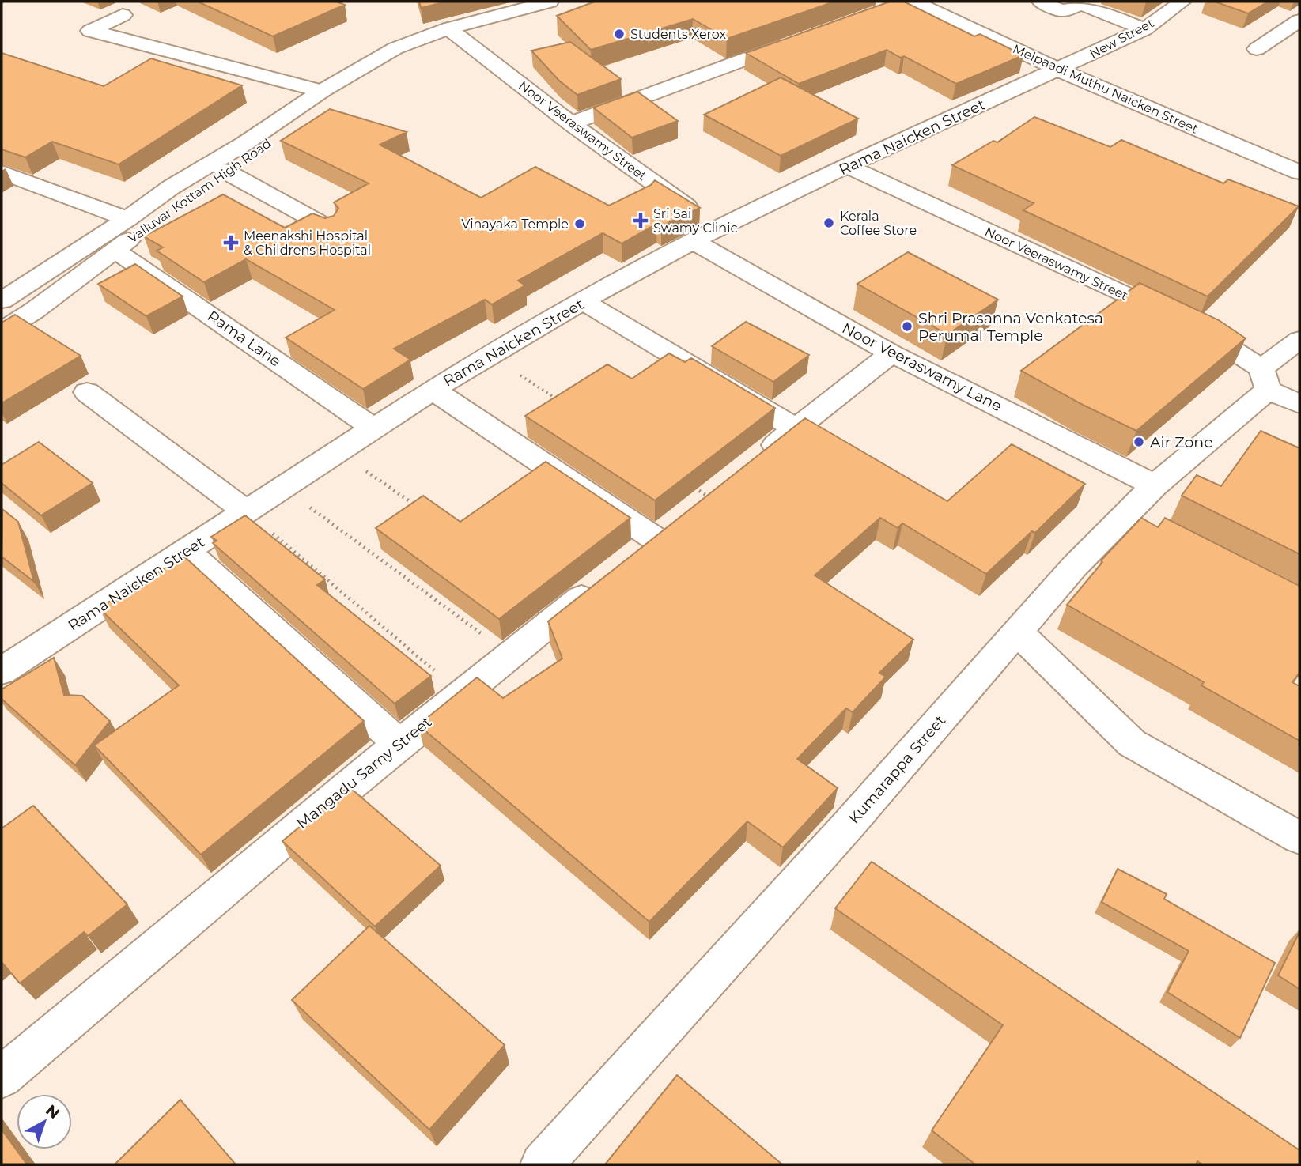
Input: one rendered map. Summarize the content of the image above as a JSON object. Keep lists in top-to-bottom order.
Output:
{
  "streets": {
    "street": [
      "New Street",
      "Melpaadi Muthu Naicken Street",
      "Noor Veeraswamy Street",
      "Rama Naicken Street",
      "Valluvar Kottam High Road",
      "Rama Lane",
      "Noor Veeraswamy Lane",
      "Kumarappa Street",
      "Mangadu Samy Street"
    ]
  },
  "crossings": [
    ["New Street", "Melpaadi Muthu Naicken Street"],
    ["New Street", "Rama Naicken Street"],
    ["Melpaadi Muthu Naicken Street", "Rama Naicken Street"],
    ["Noor Veeraswamy Street", "Rama Naicken Street"],
    ["Noor Veeraswamy Street", "Valluvar Kottam High Road"],
    ["Noor Veeraswamy Street", "Kumarappa Street"],
    ["Rama Naicken Street", "Rama Lane"],
    ["Rama Naicken Street", "Noor Veeraswamy Lane"],
    ["Valluvar Kottam High Road", "Rama Lane"],
    ["Noor Veeraswamy Lane", "Kumarappa Street"]
  ],
  "places": {
    "other": [
      "Students Xerox",
      "Kerala Coffee Store",
      "Vinayaka Temple",
      "Shri Prasanna Venkatesa Perumal Temple",
      "Air Zone"
    ],
    "health": ["Sri Sai Swamy Clinic", "Meenakshi Hospital & Childrens Hospital"]
  },
  "north": "top right"
}
